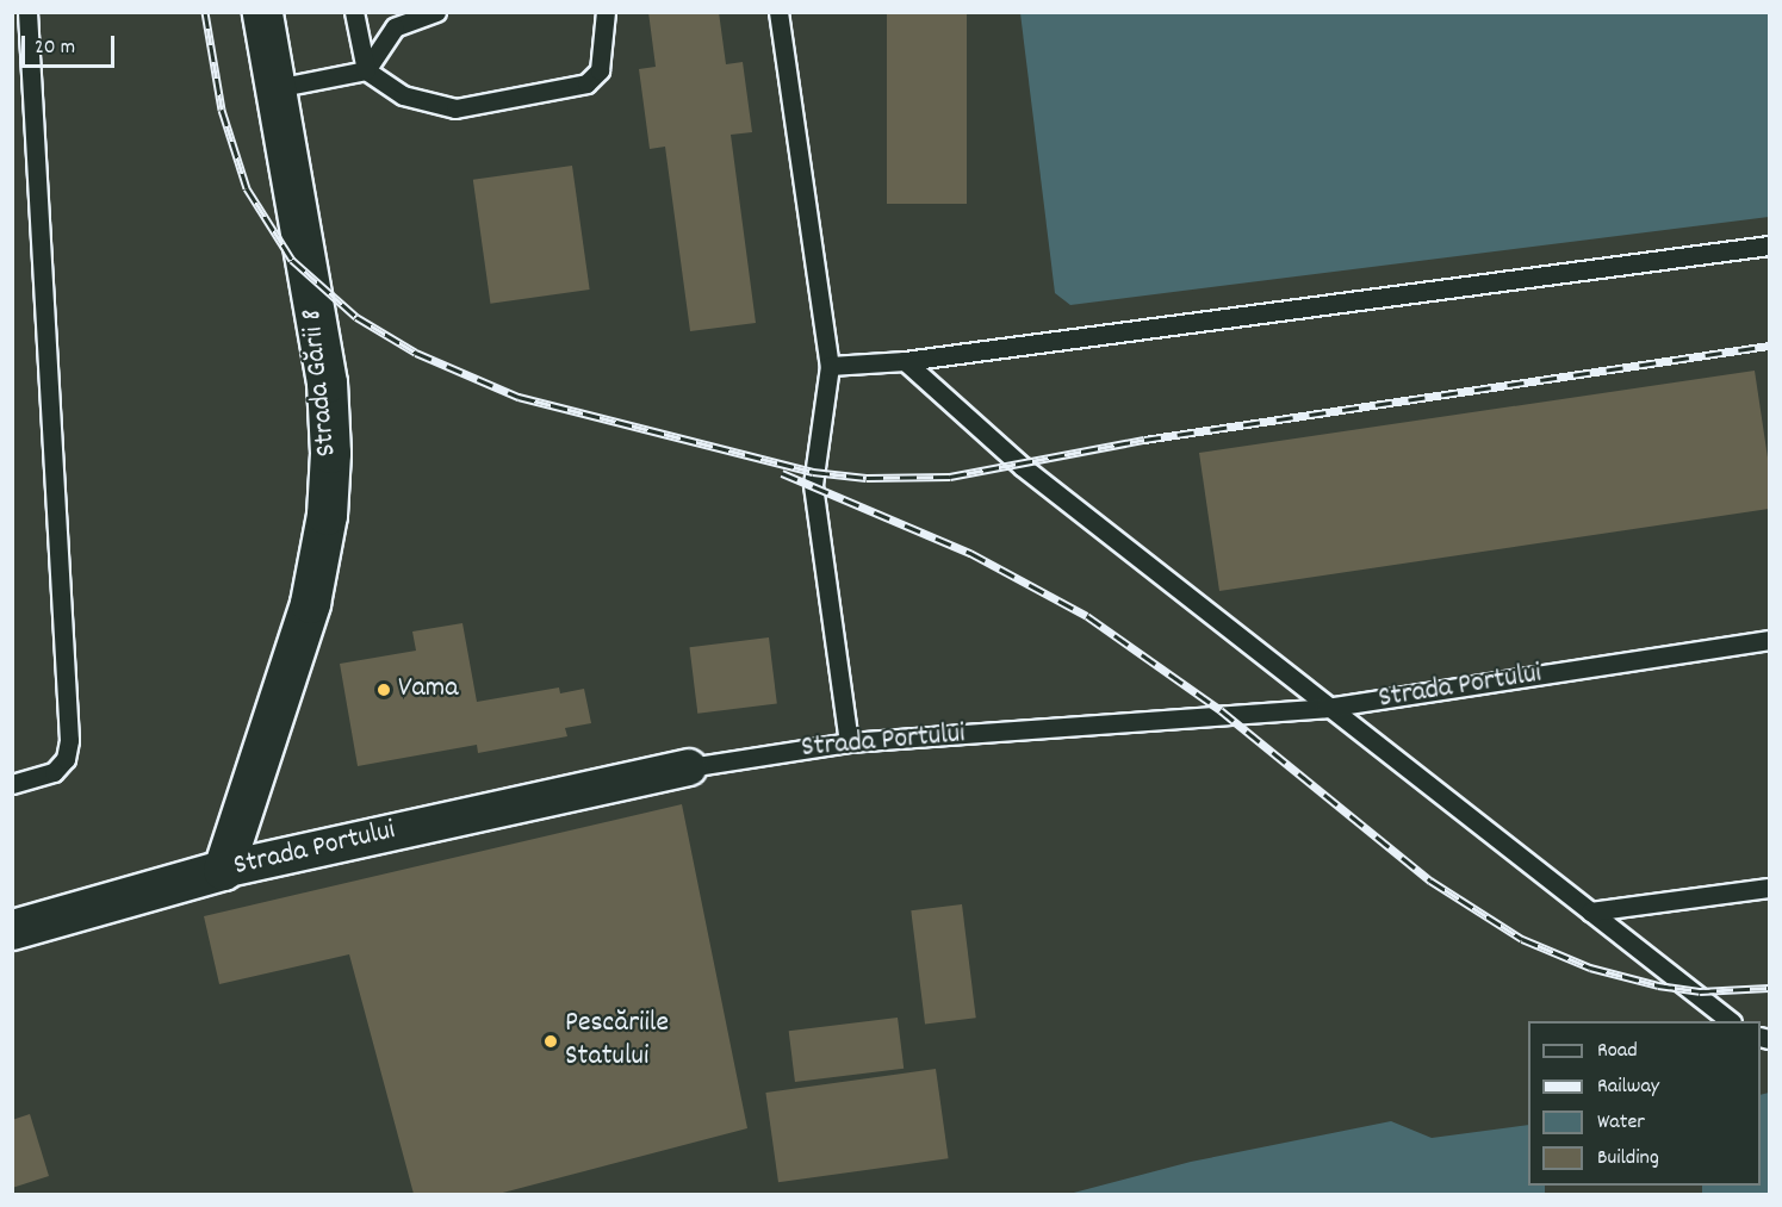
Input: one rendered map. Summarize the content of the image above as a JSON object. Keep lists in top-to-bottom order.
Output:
{
  "streets": {
    "main road": ["Strada Gării 8", "Strada Portului"]
  },
  "crossings": [
    ["Strada Gării 8", "Strada Portului"]
  ],
  "places": ["Vama", "Pescăriile Statului"],
  "legend": [
    "Road",
    "Railway",
    "Water",
    "Building"
  ],
  "scale_bar": "20 m"
}
